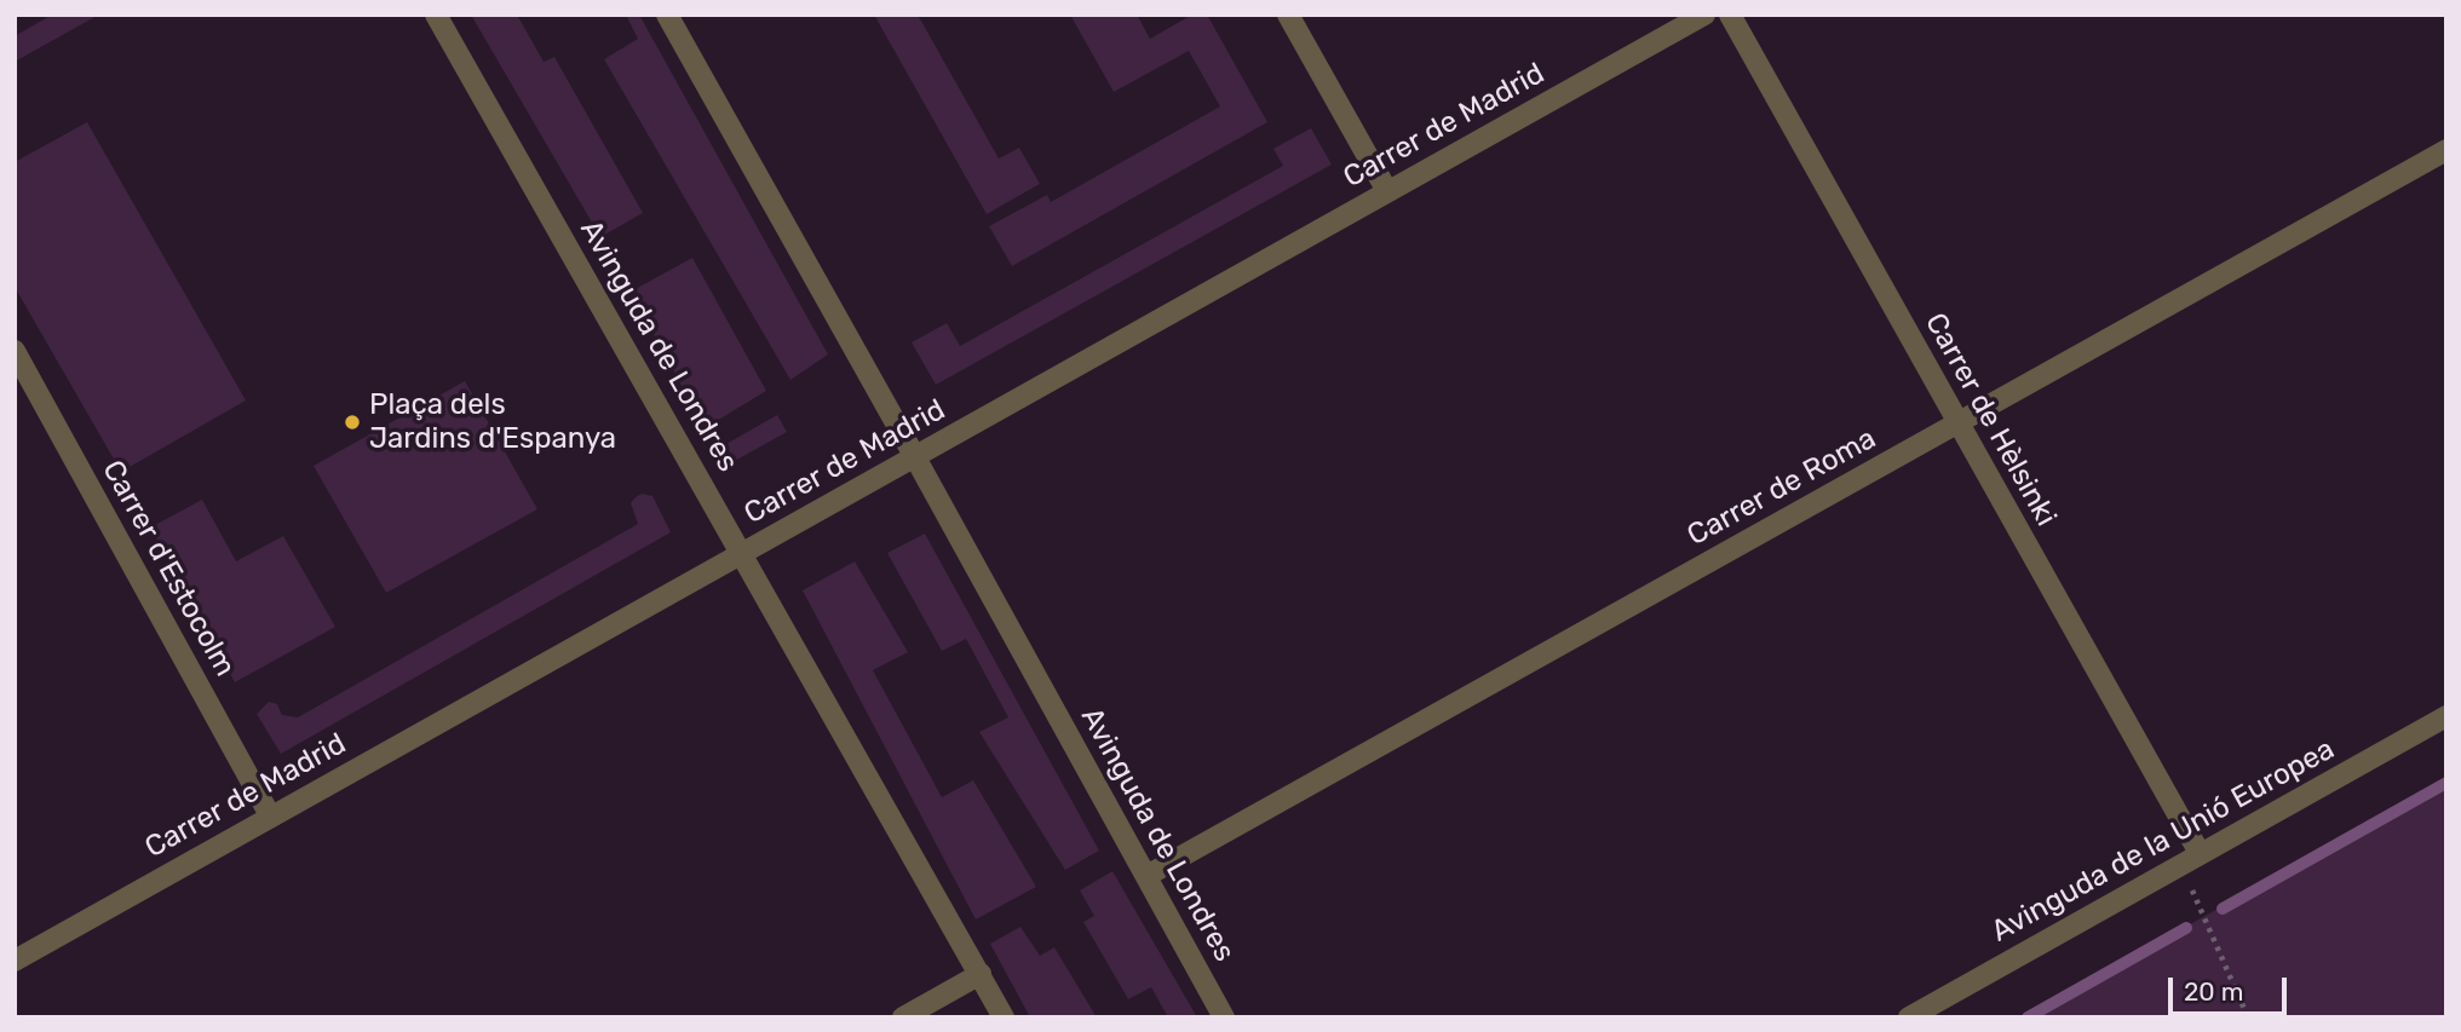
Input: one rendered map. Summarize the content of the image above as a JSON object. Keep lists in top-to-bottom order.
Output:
{
  "streets": {
    "street": [
      "Carrer de Madrid",
      "Avinguda de Londres",
      "Carrer de Hèlsinki",
      "Carrer de Roma",
      "Carrer d'Estocolm",
      "Avinguda de la Unió Europea"
    ]
  },
  "crossings": [
    ["Carrer de Madrid", "Avinguda de Londres"],
    ["Carrer de Madrid", "Carrer d'Estocolm"],
    ["Avinguda de Londres", "Carrer de Roma"],
    ["Carrer de Hèlsinki", "Carrer de Roma"],
    ["Carrer de Hèlsinki", "Avinguda de la Unió Europea"]
  ],
  "places": ["Plaça dels Jardins d'Espanya"],
  "scale_bar": "20 m"
}
